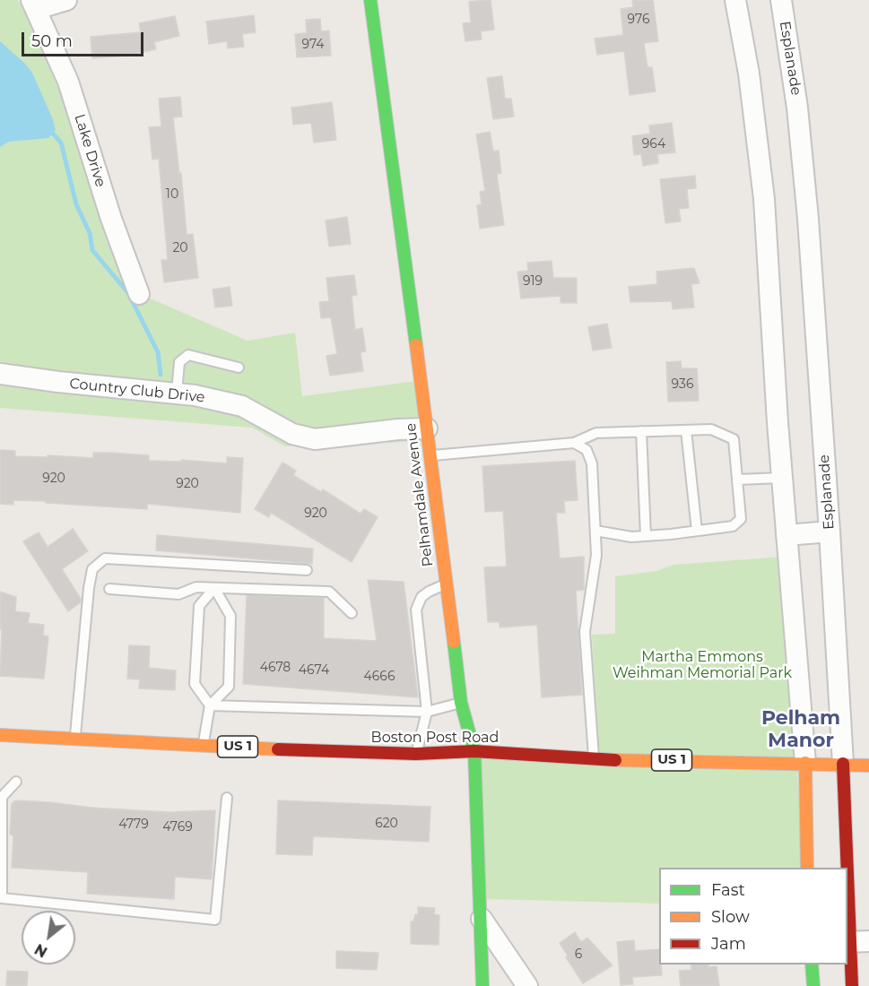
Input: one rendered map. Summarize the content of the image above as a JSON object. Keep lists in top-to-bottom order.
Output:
{
  "streets": {
    "street": [
      "Esplanade",
      "Lake Drive",
      "Country Club Drive",
      "Pelhamdale Avenue",
      "Boston Post Road",
      "US 1"
    ]
  },
  "crossings": [
    ["Esplanade", "Boston Post Road"],
    ["Country Club Drive", "Pelhamdale Avenue"],
    ["Pelhamdale Avenue", "Boston Post Road"]
  ],
  "districts": ["Pelham Manor"],
  "parks": ["Martha Emmons Weihman Memorial Park"],
  "house_numbers": [
    "976",
    "974",
    "964",
    "10",
    "20",
    "919",
    "936",
    "920",
    "920",
    "920",
    "4678",
    "4674",
    "4666",
    "620",
    "4779",
    "4769",
    "6"
  ],
  "legend": ["Fast", "Slow", "Jam"],
  "scale_bar": "50 m",
  "north": "bottom left"
}
